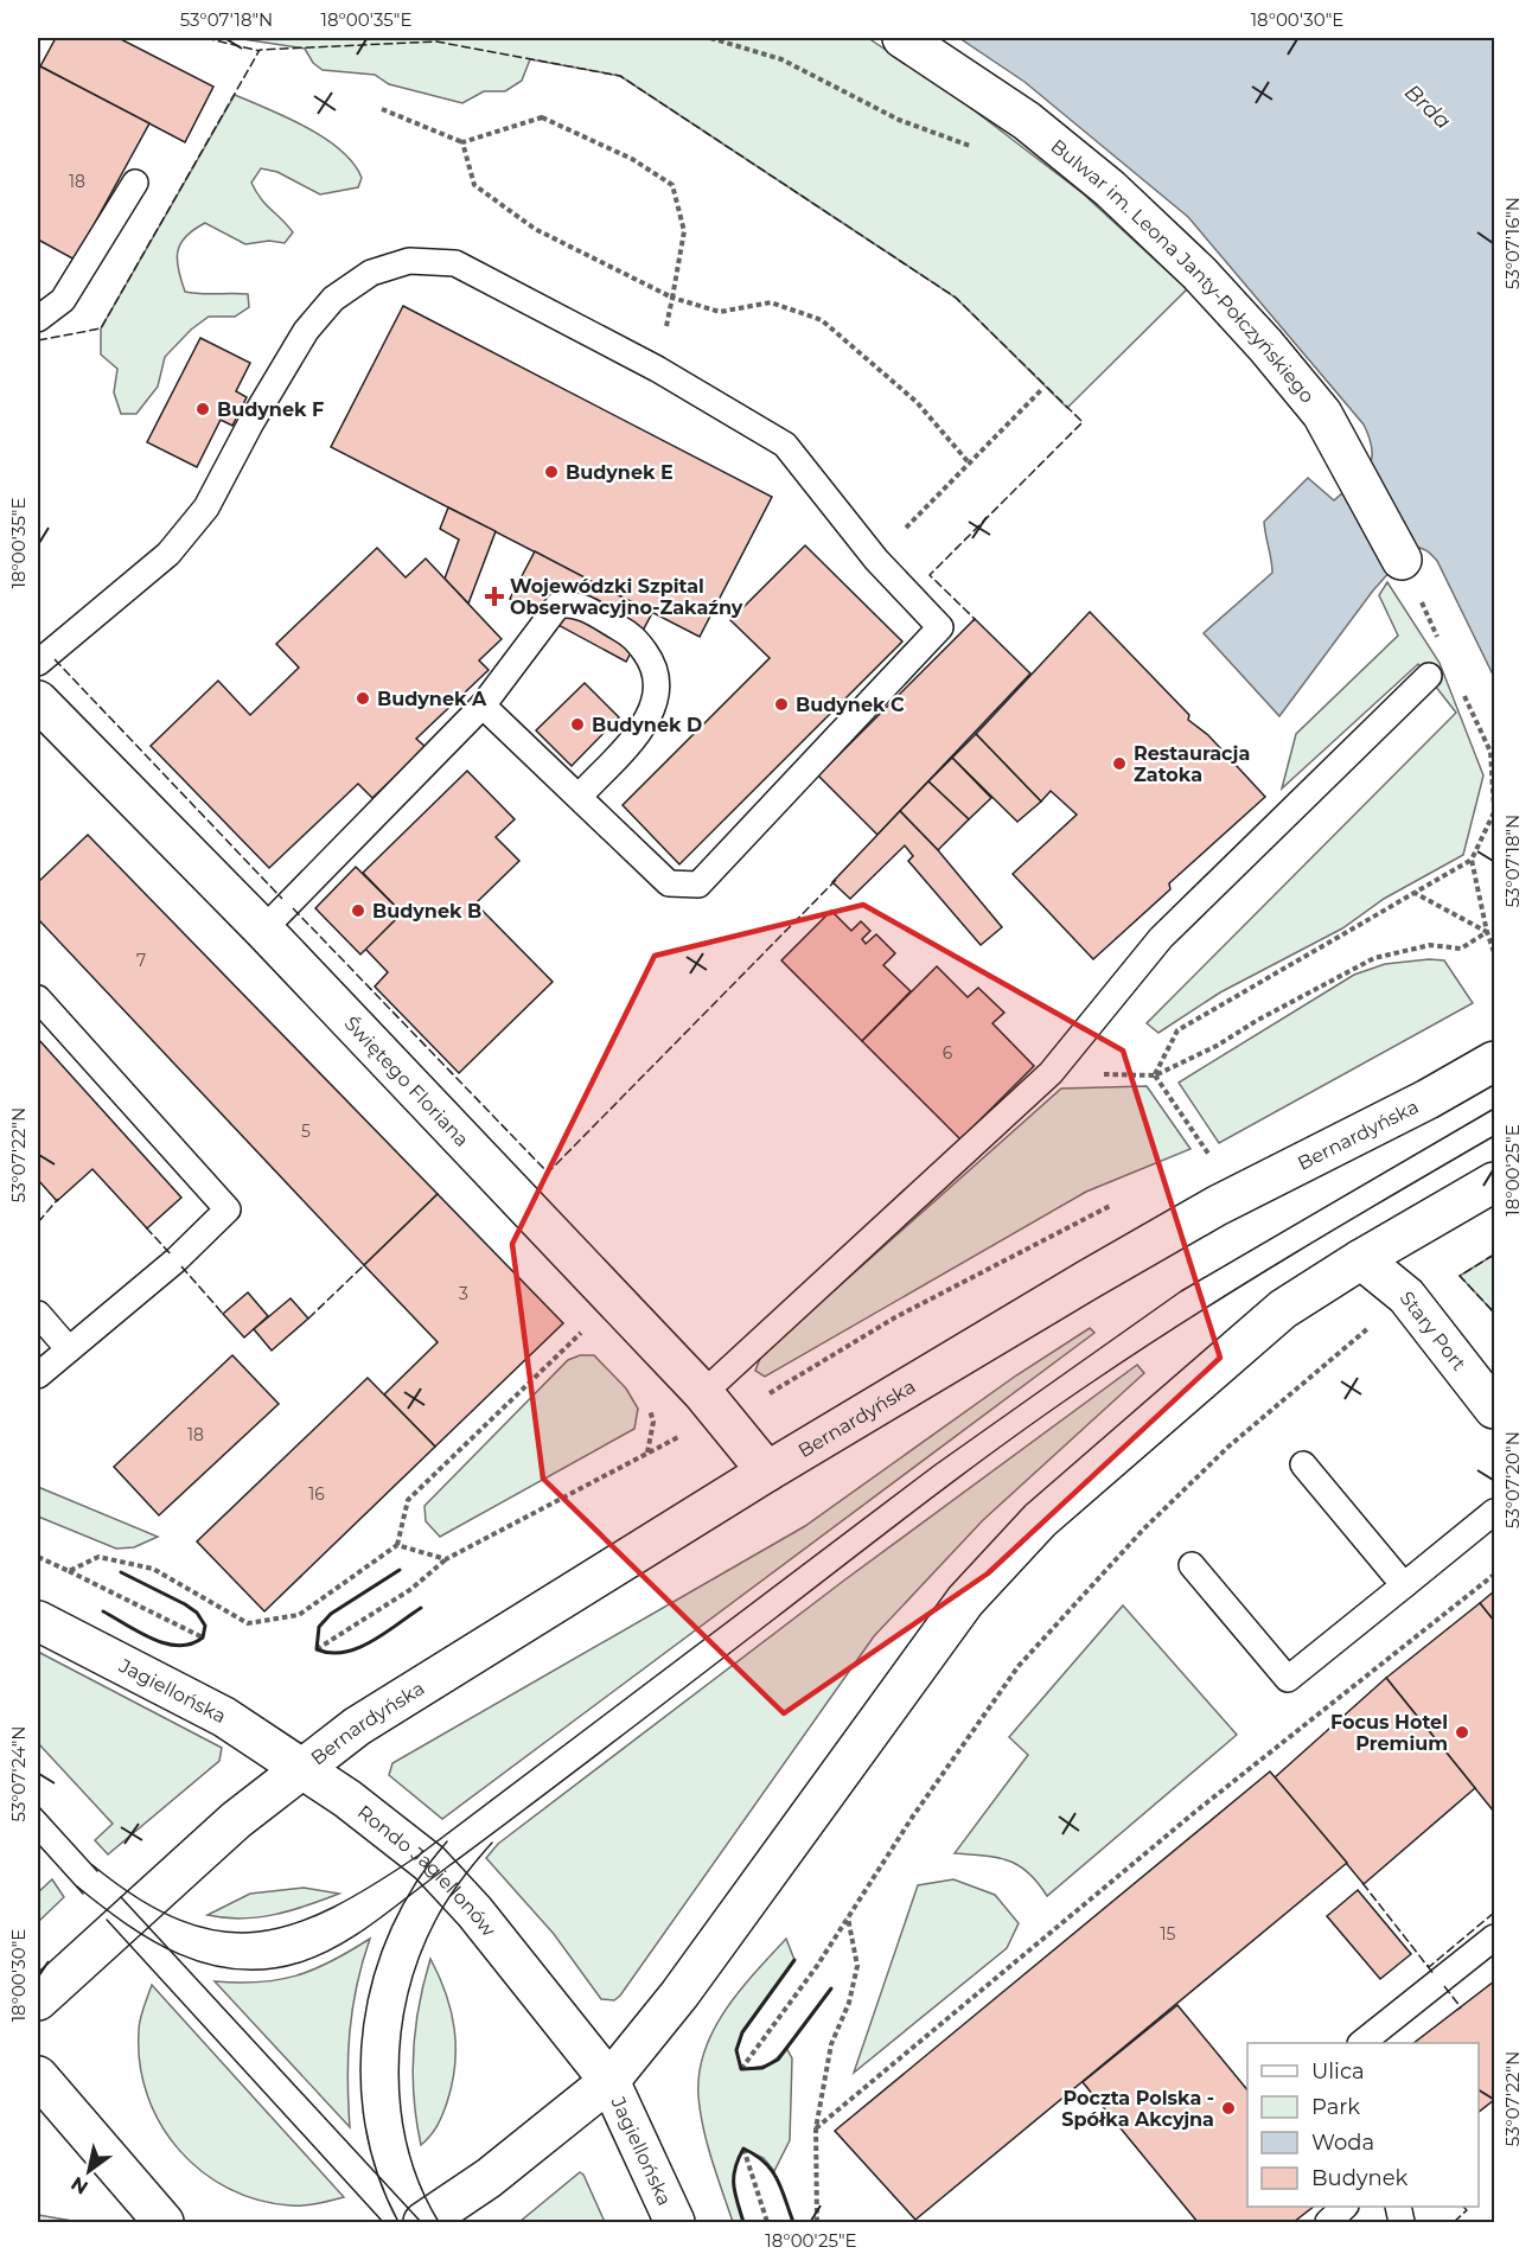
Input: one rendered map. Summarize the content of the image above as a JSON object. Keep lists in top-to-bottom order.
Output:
{
  "streets": {
    "main road": [
      "Bulwar im. Leona Janty-Połczyńskiego",
      "Świętego Floriana",
      "Bernardyńska",
      "Stary Port",
      "Jagiellońska",
      "Rondo Jagiellonów"
    ]
  },
  "crossings": [
    ["Świętego Floriana", "Bernardyńska"],
    ["Bernardyńska", "Jagiellońska"],
    ["Bernardyńska", "Rondo Jagiellonów"],
    ["Jagiellońska", "Rondo Jagiellonów"]
  ],
  "water": ["Brda"],
  "places": {
    "other": [
      "Budynek F",
      "Budynek E",
      "Budynek A",
      "Budynek C",
      "Budynek D",
      "Restauracja Zatoka",
      "Budynek B",
      "Focus Hotel Premium",
      "Poczta Polska - Spółka Akcyjna"
    ],
    "health": ["Wojewódzki Szpital Obserwacyjno-Zakaźny"]
  },
  "house_numbers": [
    "18",
    "7",
    "6",
    "5",
    "3",
    "18",
    "16",
    "15"
  ],
  "legend": [
    "Ulica",
    "Park",
    "Woda",
    "Budynek"
  ],
  "north": "bottom left",
  "coordinates": [
    "53°07'18\"N",
    "18°00'35\"E",
    "18°00'30\"E",
    "53°07'16\"N",
    "53°07'22\"N",
    "18°00'25\"E",
    "53°07'20\"N",
    "53°07'24\"N"
  ]
}
